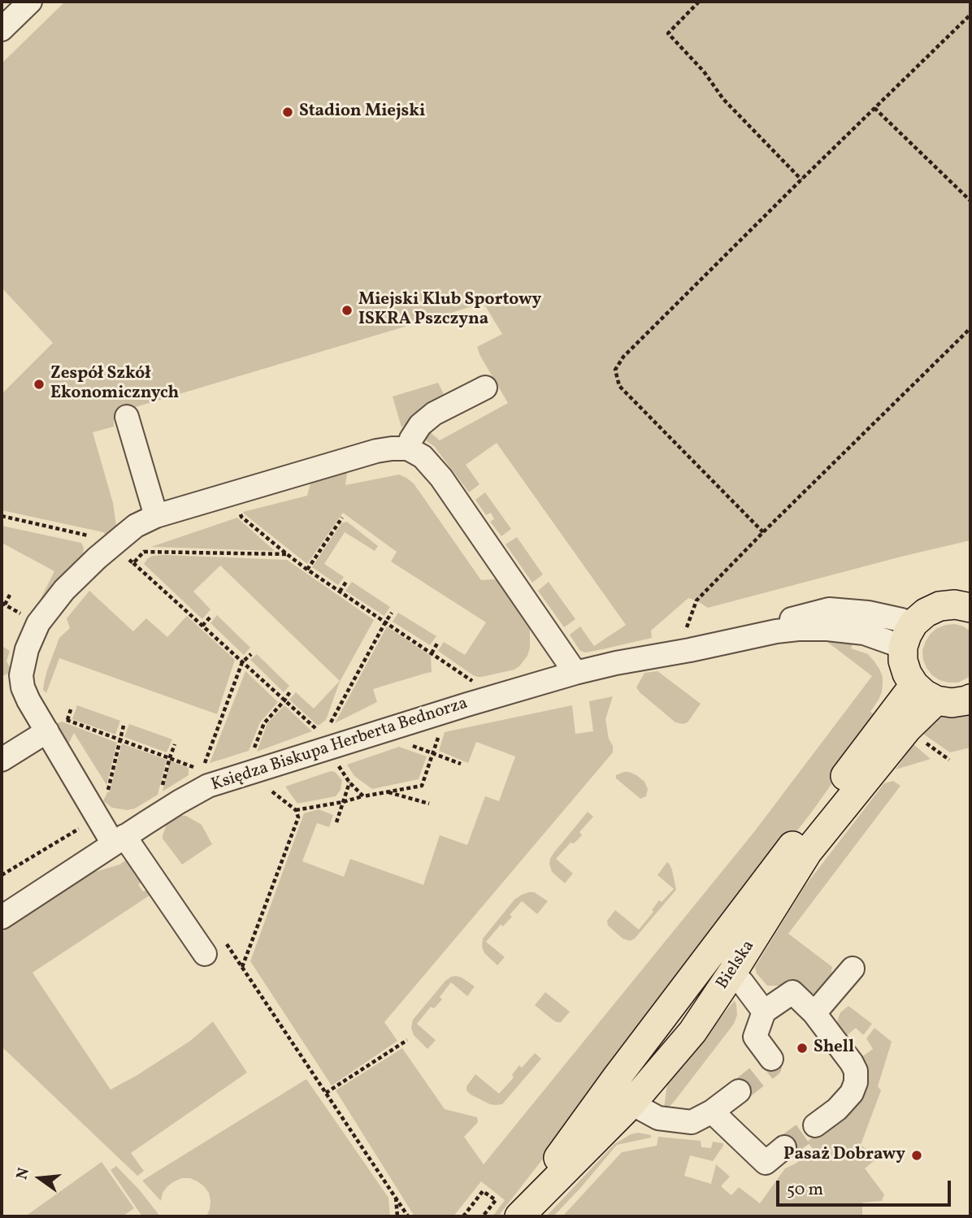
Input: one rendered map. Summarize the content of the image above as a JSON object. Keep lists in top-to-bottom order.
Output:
{
  "streets": {
    "main road": ["Bielska"],
    "street": ["Księdza Biskupa Herberta Bednorza"]
  },
  "places": [
    "Stadion Miejski",
    "Miejski Klub Sportowy ISKRA Pszczyna",
    "Zespół Szkół Ekonomicznych",
    "Shell",
    "Pasaż Dobrawy"
  ],
  "scale_bar": "50 m",
  "north": "left"
}
